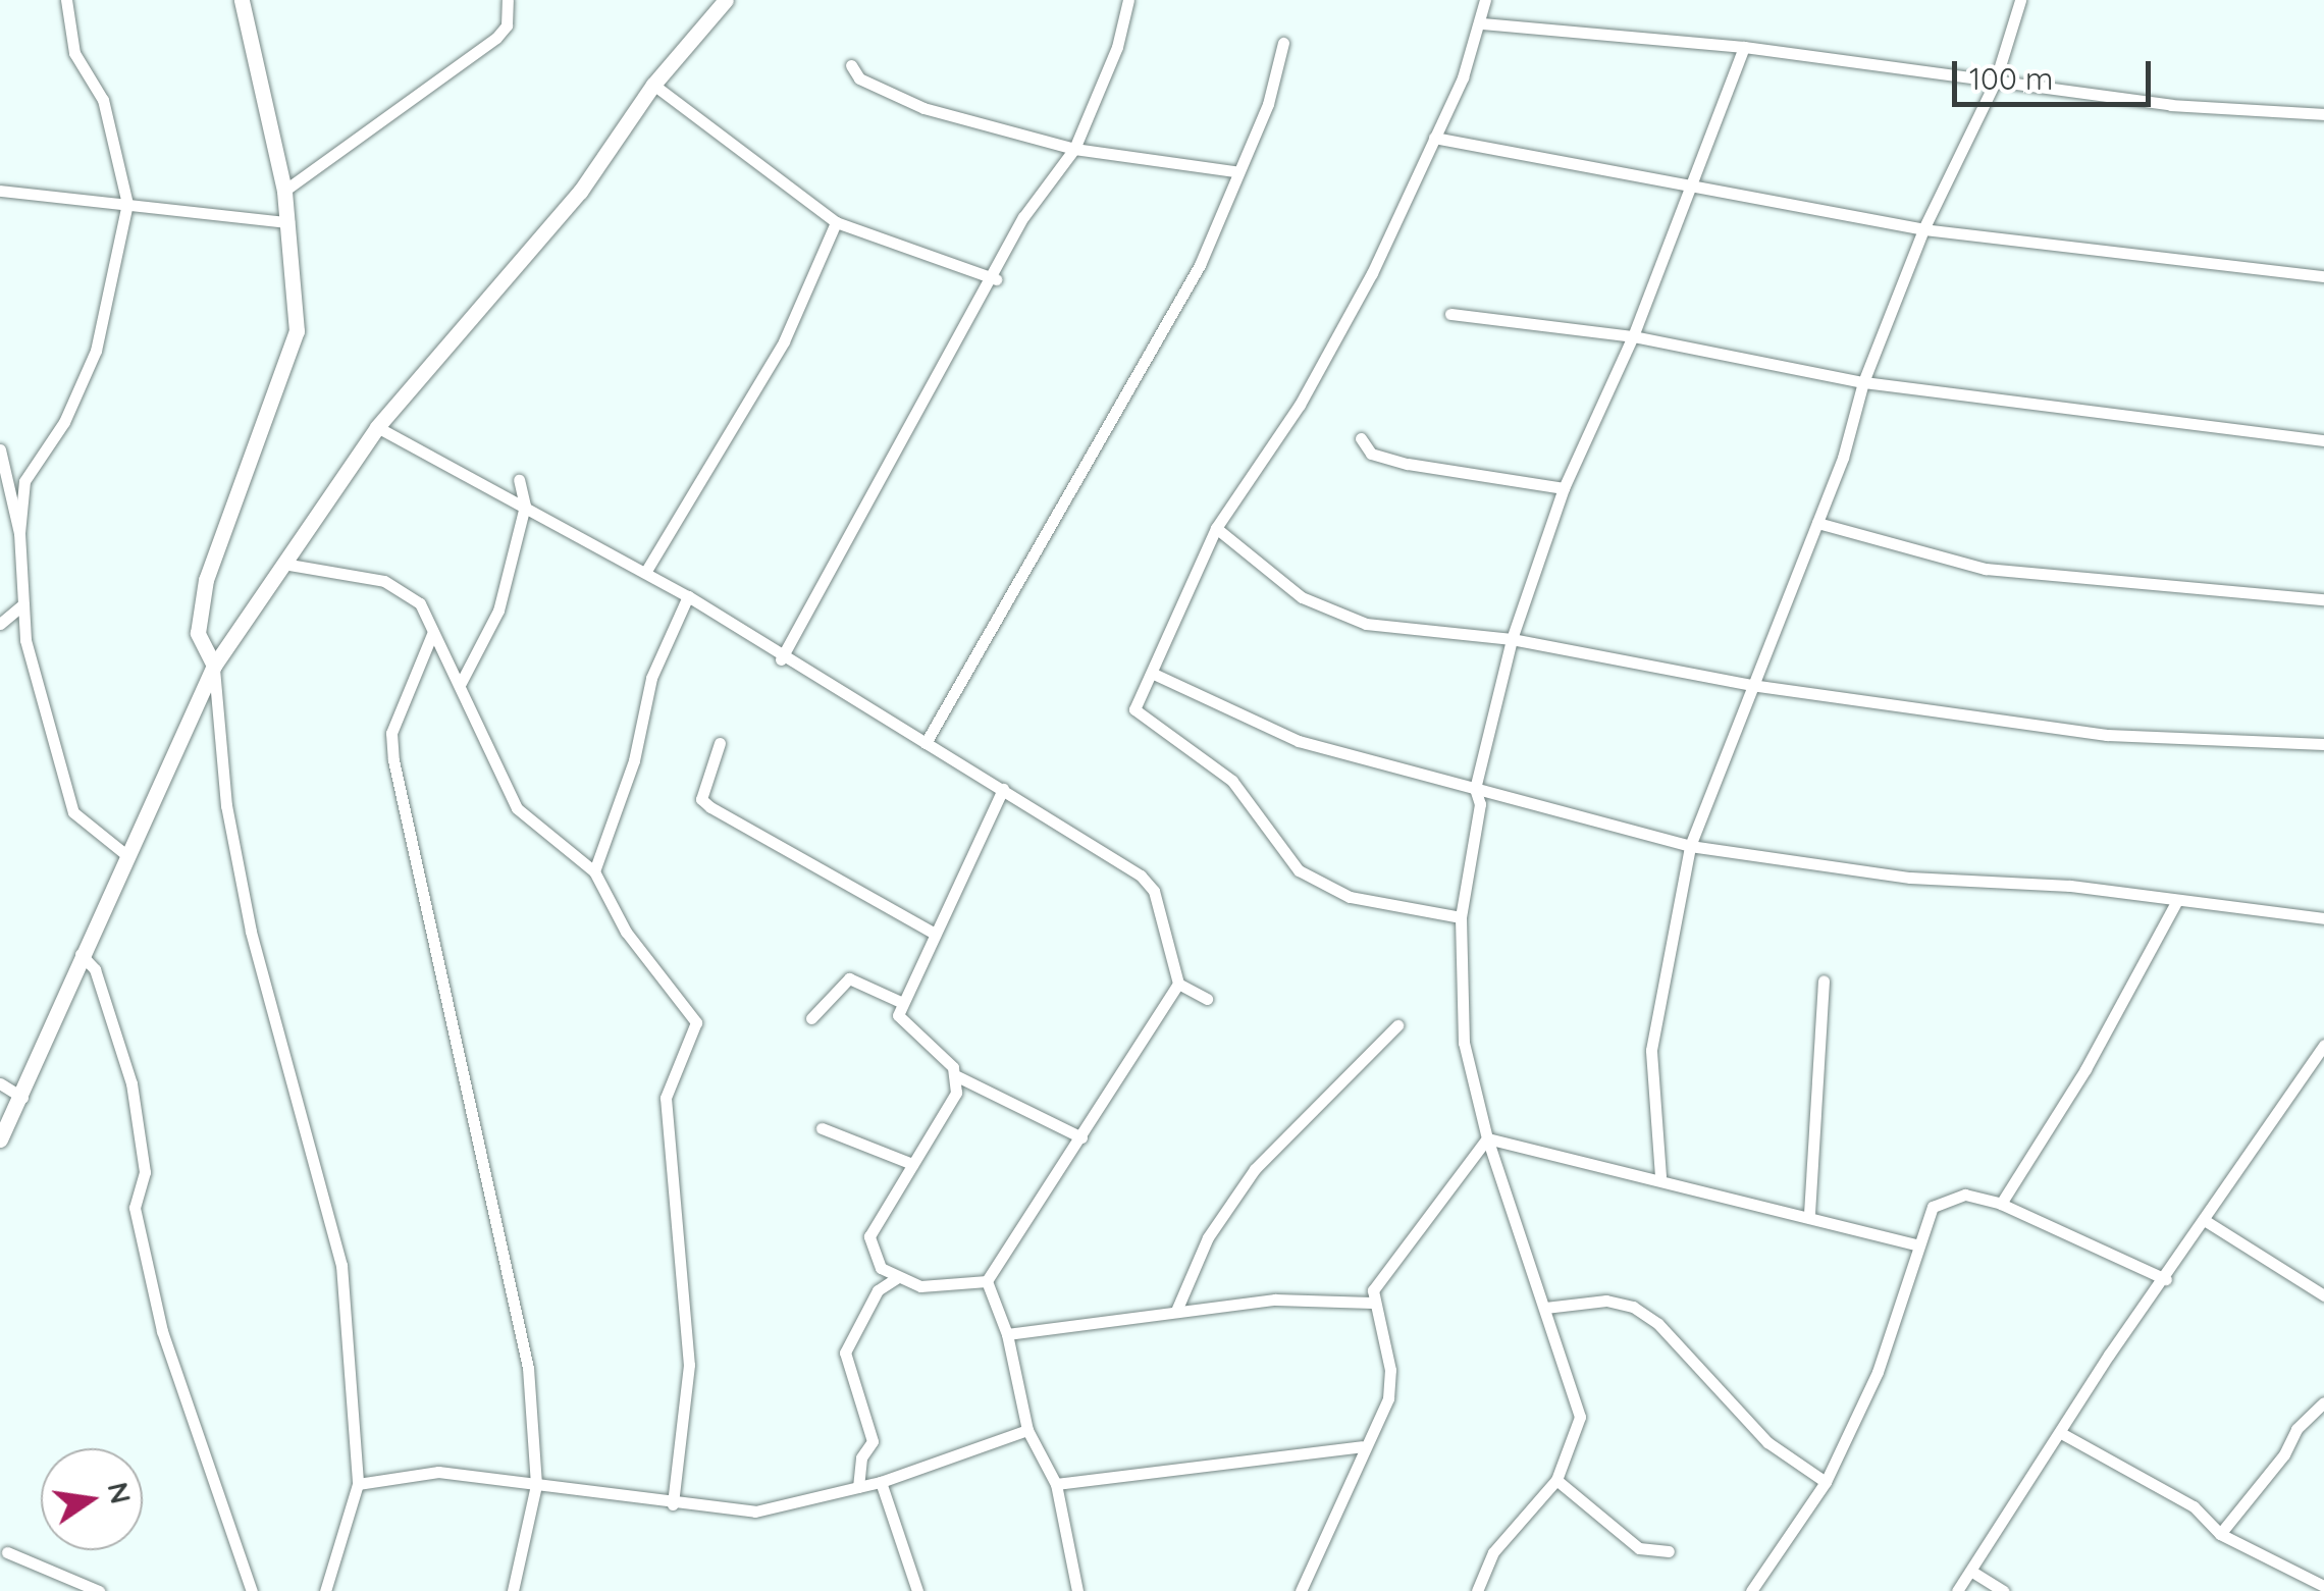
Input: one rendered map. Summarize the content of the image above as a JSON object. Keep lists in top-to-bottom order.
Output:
{
  "scale_bar": "100 m",
  "north": "right"
}
